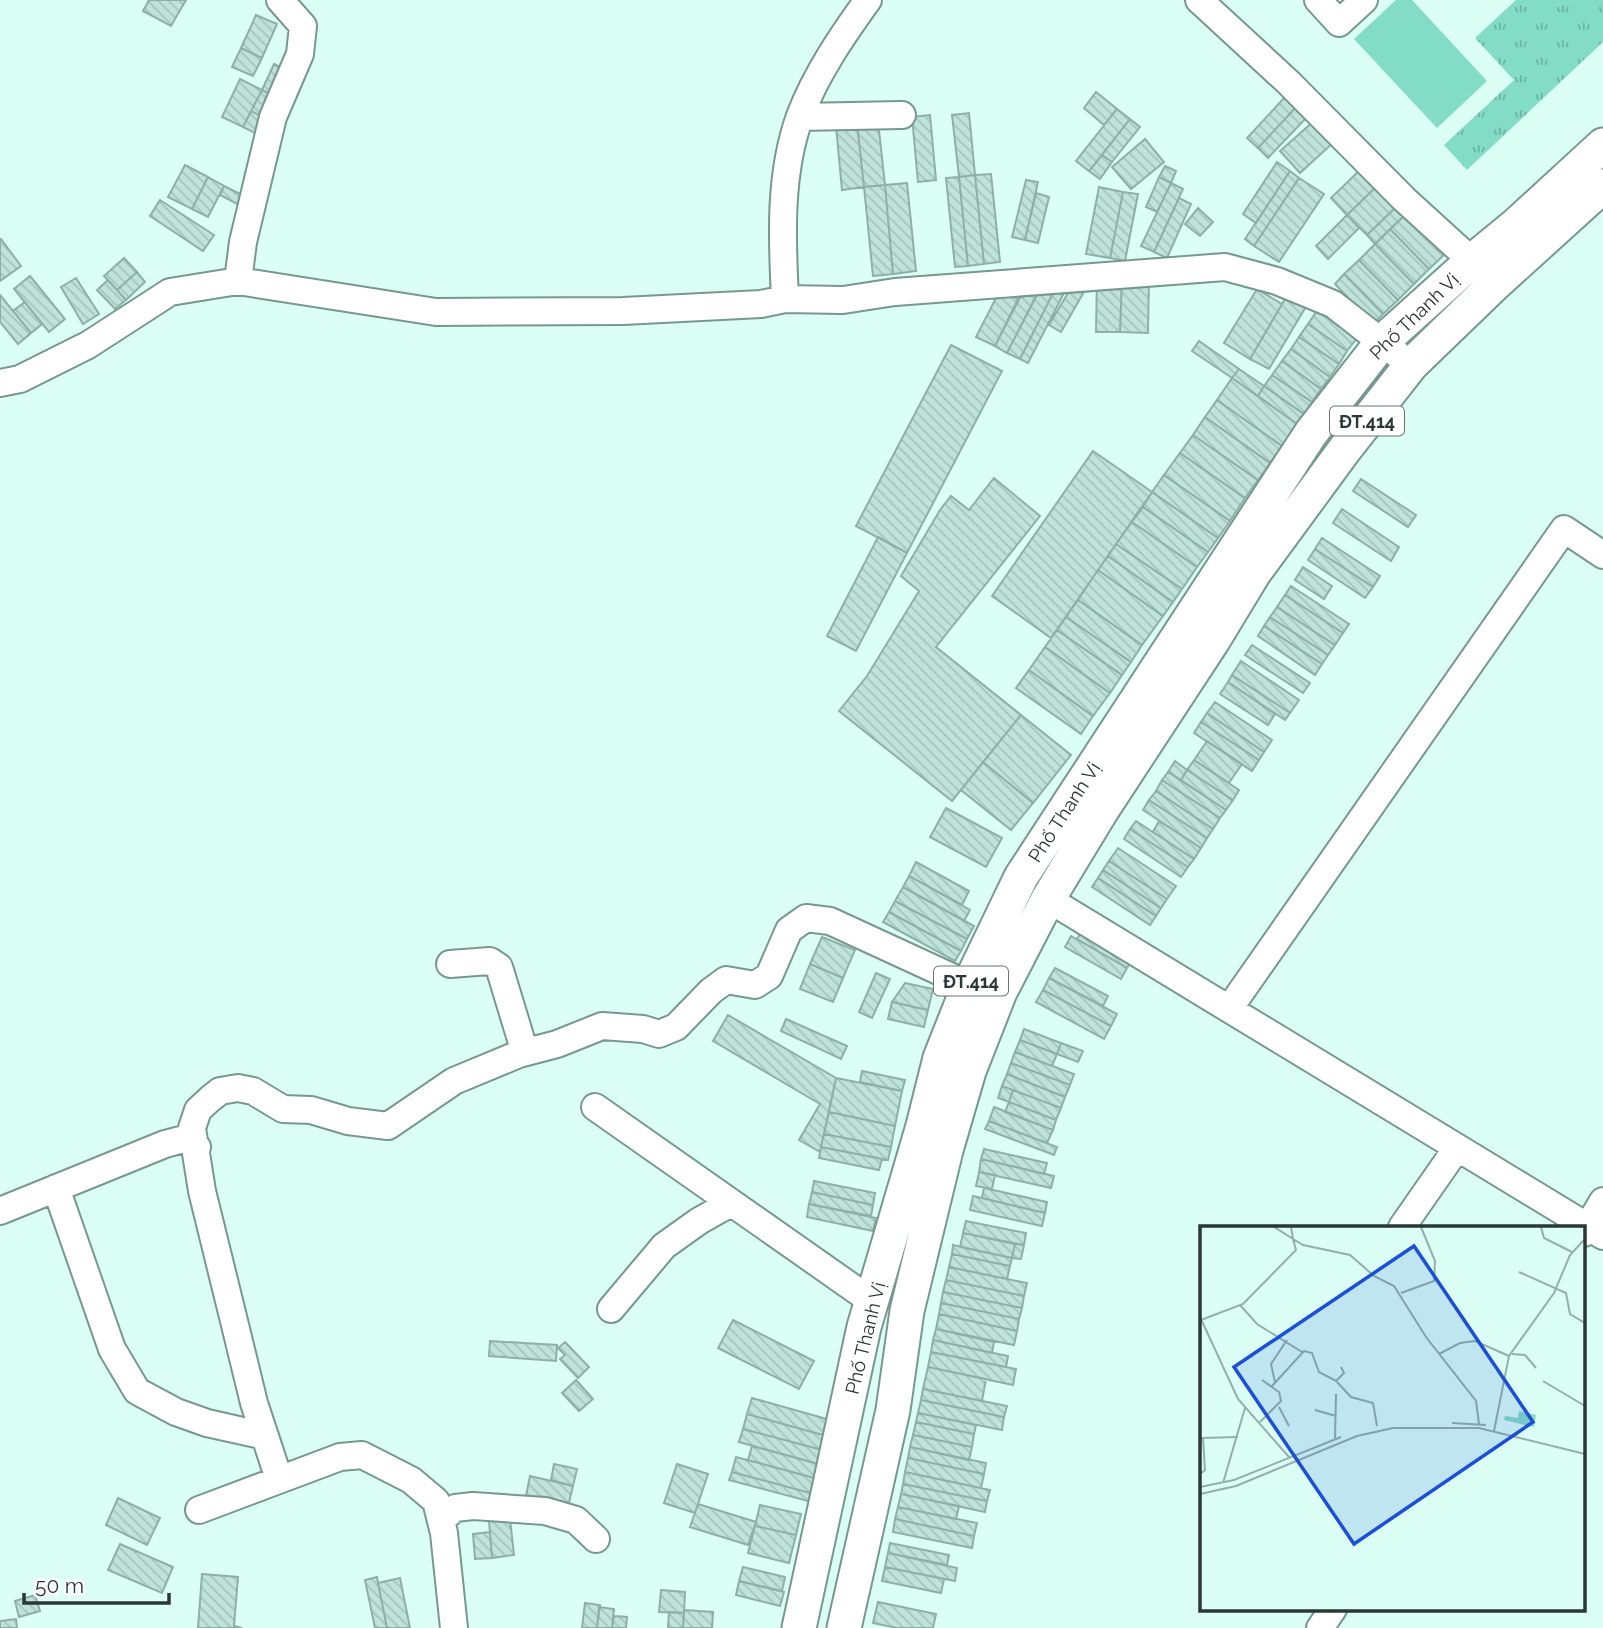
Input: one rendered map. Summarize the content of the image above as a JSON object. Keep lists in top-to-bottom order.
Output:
{
  "streets": {
    "main road": ["Phố Thanh Vị", "ĐT.414"]
  },
  "scale_bar": "50 m"
}
